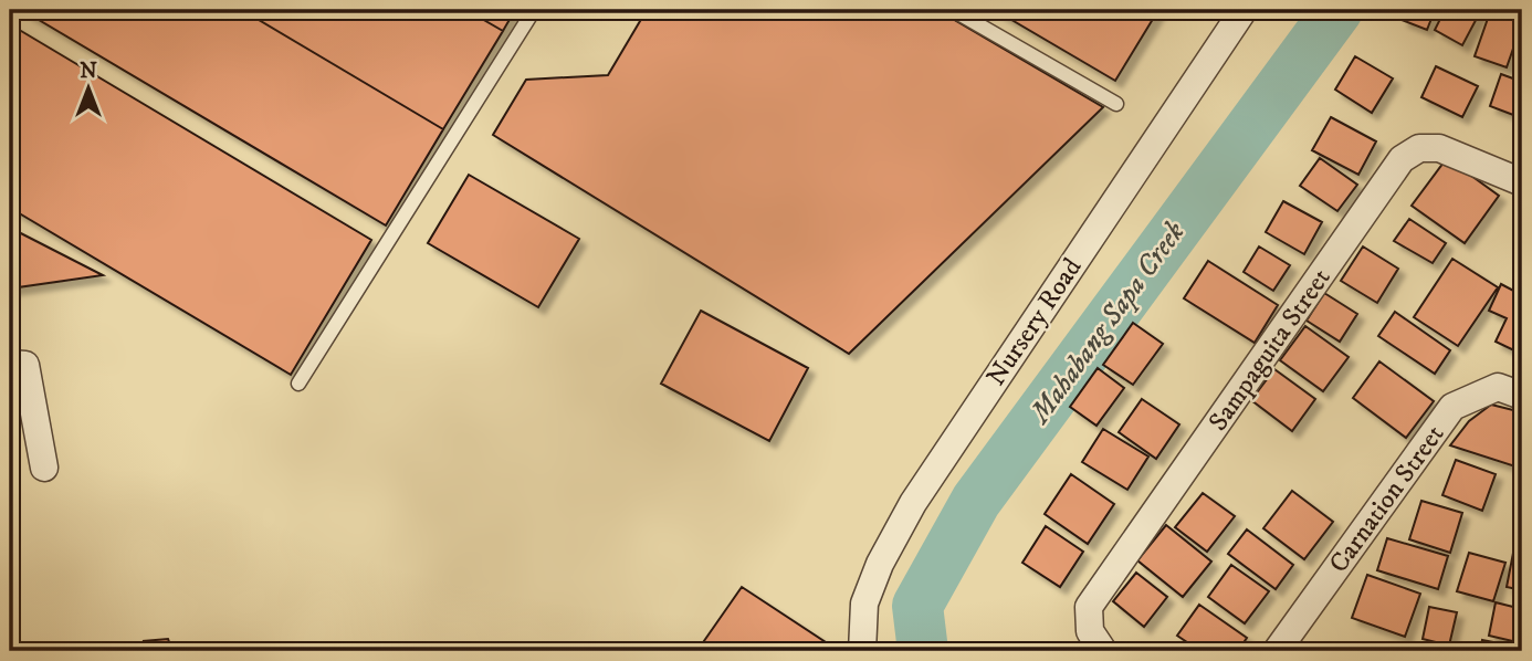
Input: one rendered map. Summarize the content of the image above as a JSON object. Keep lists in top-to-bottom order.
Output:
{
  "streets": {
    "street": ["Nursery Road", "Sampaguita Street", "Carnation Street"]
  },
  "water": ["Mahabang Sapa Creek"],
  "north": "top"
}
